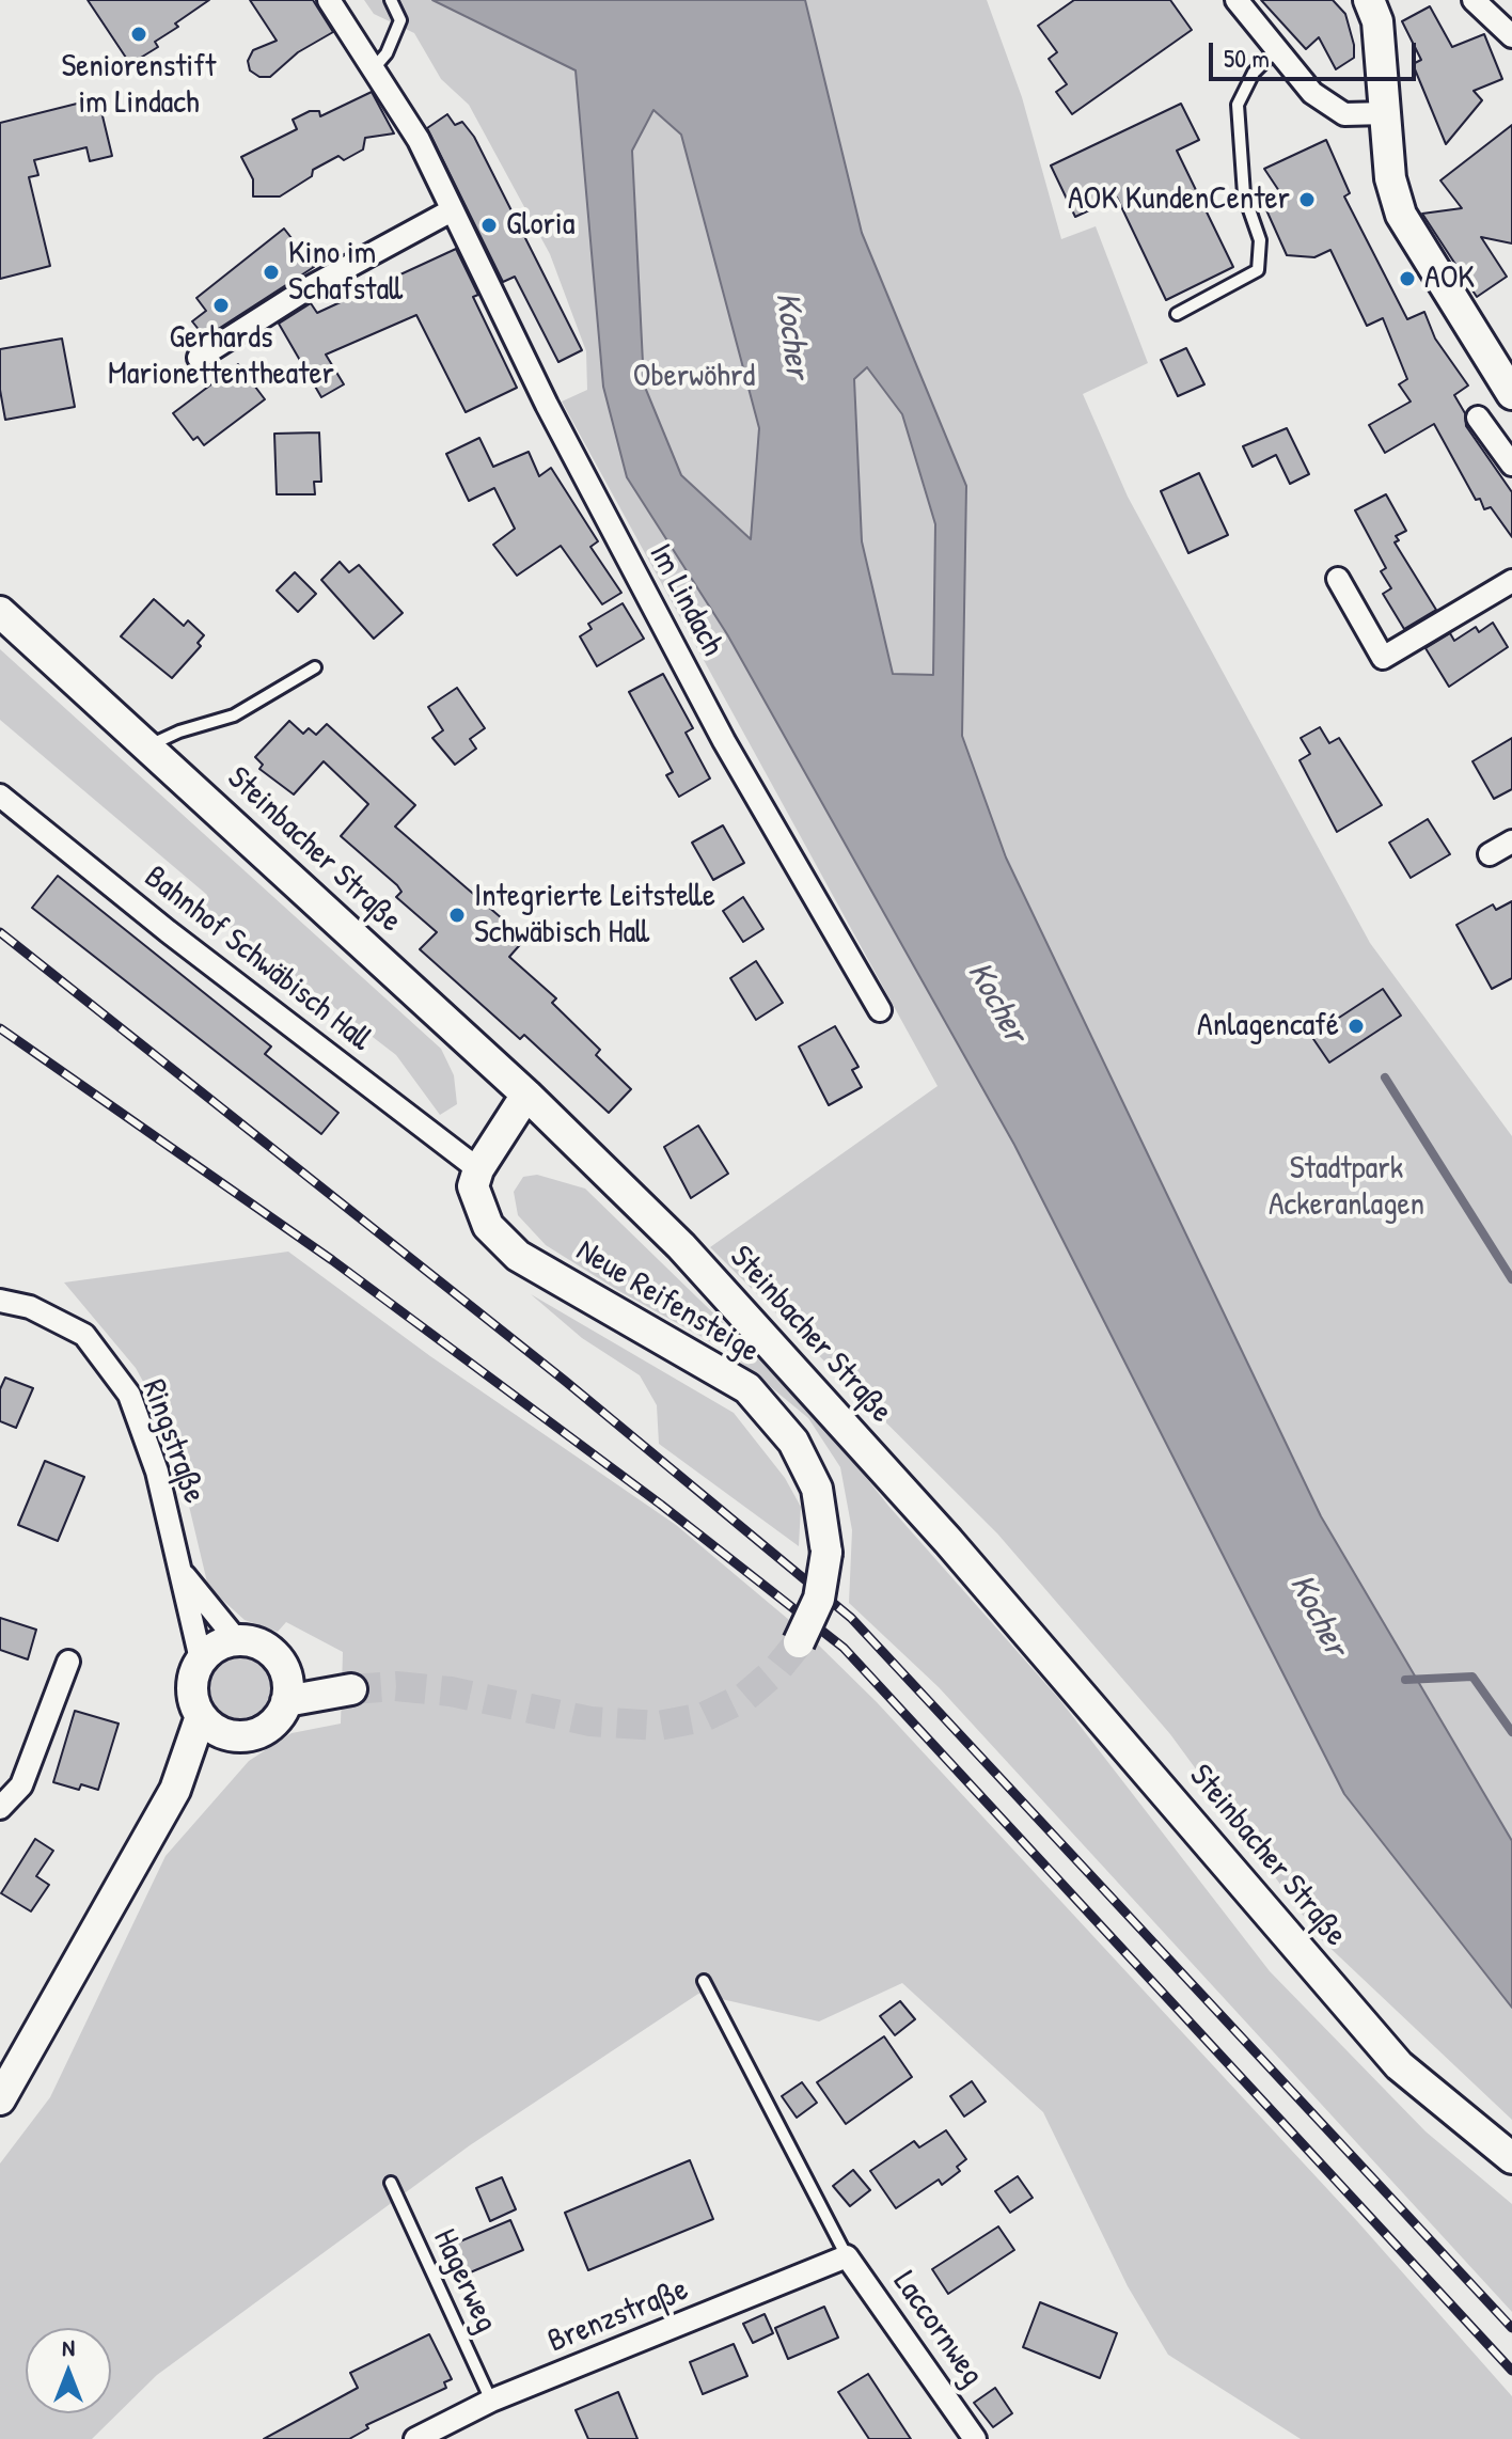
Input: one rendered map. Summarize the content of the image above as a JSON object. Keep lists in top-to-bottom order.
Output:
{
  "streets": {
    "main road": ["Steinbacher Straße", "Neue Reifensteige"],
    "street": [
      "Im Lindach",
      "Bahnhof Schwäbisch Hall",
      "Ringstraße",
      "Brenzstraße",
      "Laccornweg"
    ],
    "lane": ["Hagerweg"]
  },
  "crossings": [
    ["Bahnhof Schwäbisch Hall", "Neue Reifensteige"],
    ["Hagerweg", "Brenzstraße"],
    ["Brenzstraße", "Laccornweg"]
  ],
  "water": ["Kocher"],
  "parks": ["Oberwöhrd", "Stadtpark Ackeranlagen"],
  "places": [
    "Seniorenstift im Lindach",
    "AOK KundenCenter",
    "Gloria",
    "Kino im Schafstall",
    "AOK",
    "Gerhards Marionettentheater",
    "Integrierte Leitstelle Schwäbisch Hall",
    "Anlagencafé"
  ],
  "scale_bar": "50 m",
  "north": "top"
}
